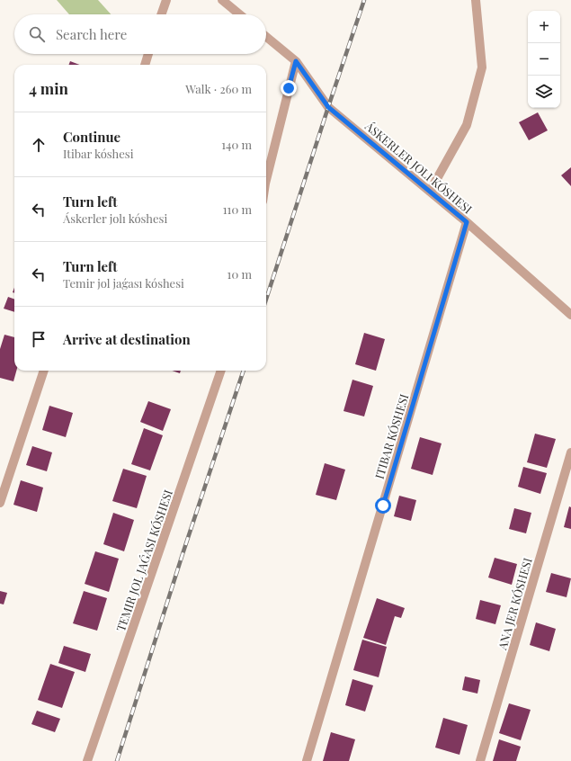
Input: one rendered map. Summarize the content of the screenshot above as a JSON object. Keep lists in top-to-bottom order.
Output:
{
  "streets": {
    "street": ["ITIBAR KÓSHESI", "ANA JER KÓSHESI"]
  },
  "page": {
    "map_buttons": ["+", "−"],
    "search": "Search here",
    "heading": ["4 min", "Walk · 260 m"],
    "list": [
      ["Continue", "Itibar kóshesi", "140 m"],
      ["Turn left", "Áskerler jolı kóshesi", "110 m"],
      ["Turn left", "Temir jol jaǵası kóshesi", "10 m"],
      "Arrive at destination"
    ]
  }
}
